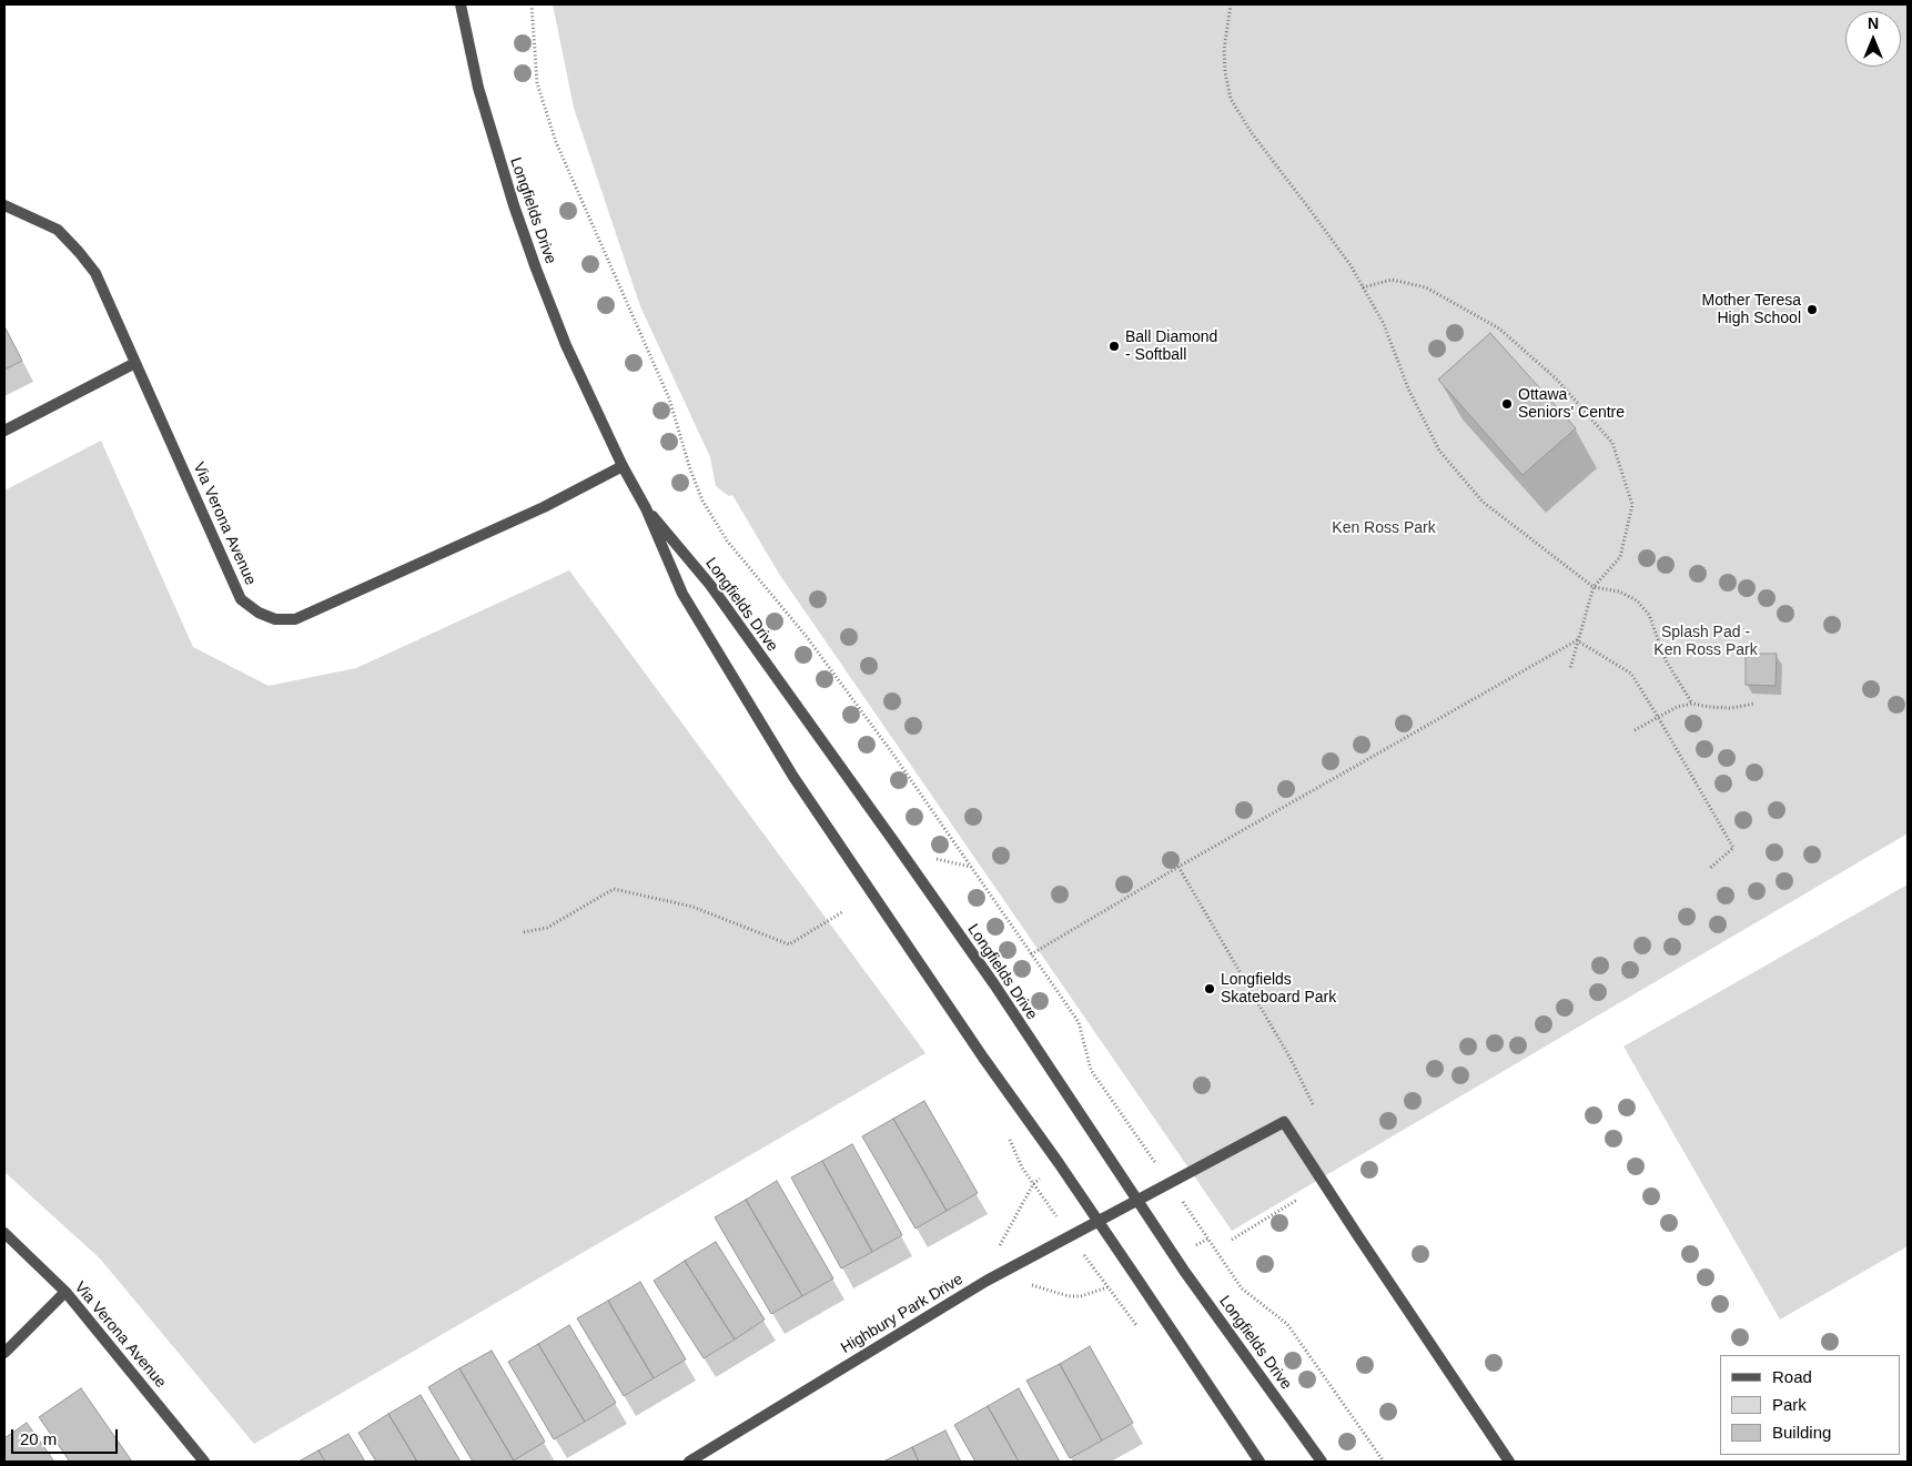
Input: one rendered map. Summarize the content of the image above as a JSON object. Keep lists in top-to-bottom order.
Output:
{
  "streets": {
    "street": ["Longfields Drive", "Via Verona Avenue", "Highbury Park Drive"]
  },
  "crossings": [
    ["Longfields Drive", "Via Verona Avenue"],
    ["Longfields Drive", "Highbury Park Drive"]
  ],
  "parks": ["Ken Ross Park", "Splash Pad - Ken Ross Park"],
  "places": [
    "Mother Teresa High School",
    "Ball Diamond - Softball",
    "Ottawa Seniors' Centre",
    "Longfields Skateboard Park"
  ],
  "legend": ["Road", "Park", "Building"],
  "scale_bar": "20 m",
  "north": "top"
}
